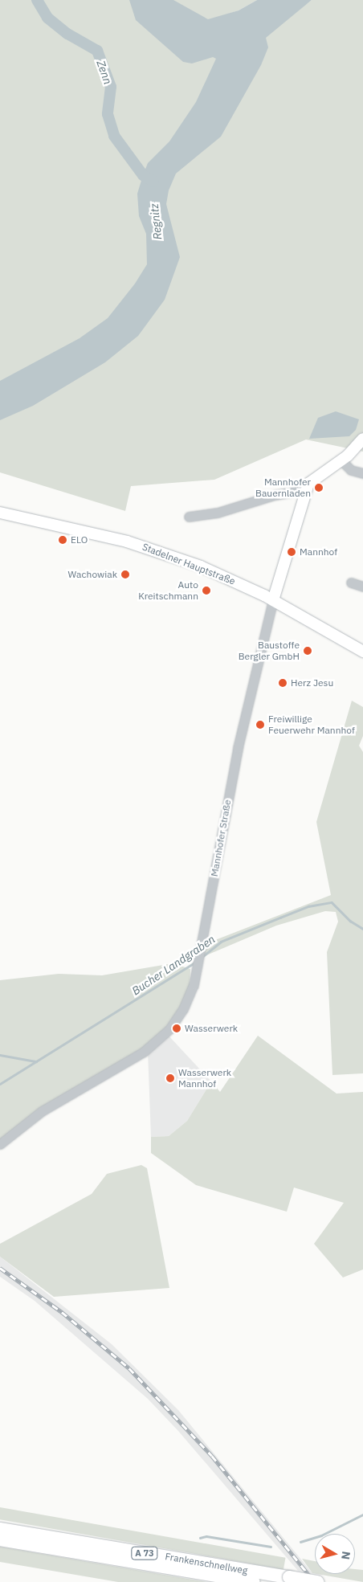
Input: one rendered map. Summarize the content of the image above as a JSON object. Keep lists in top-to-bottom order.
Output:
{
  "streets": {
    "highway": ["A 73", "Frankenschnellweg"],
    "main road": ["Stadelner Hauptstraße", "Mannhofer Straße"]
  },
  "crossings": [
    ["Stadelner Hauptstraße", "Mannhofer Straße"]
  ],
  "water": ["Zenn", "Regnitz", "Bucher Landgraben"],
  "places": [
    "Mannhofer Bauernladen",
    "ELO",
    "Mannhof",
    "Wachowiak",
    "Auto Kreitschmann",
    "Baustoffe Bergler GmbH",
    "Herz Jesu",
    "Freiwillige Feuerwehr Mannhof",
    "Wasserwerk",
    "Wasserwerk Mannhof"
  ],
  "north": "right"
}
